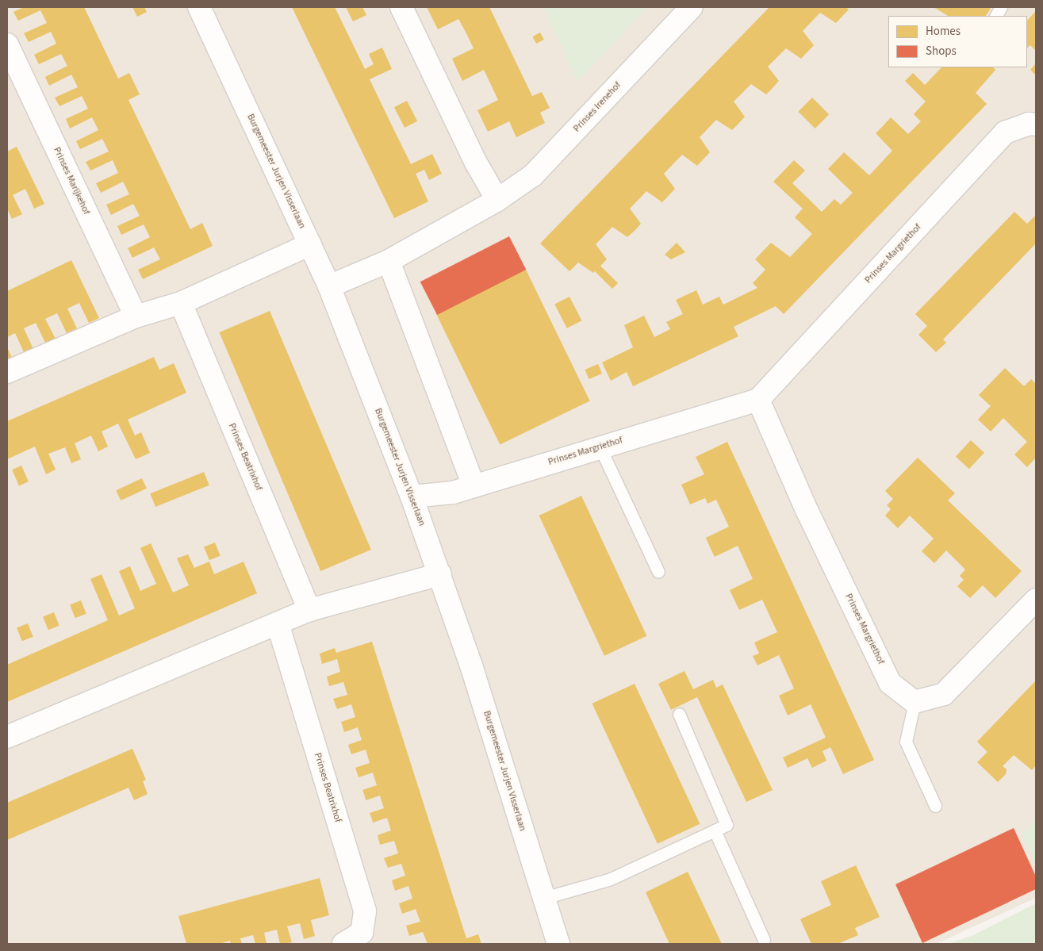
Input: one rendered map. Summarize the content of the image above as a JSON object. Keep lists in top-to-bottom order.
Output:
{
  "streets": {
    "street": [
      "Prinses Irenehof",
      "Burgemeester Jurjen Visserlaan",
      "Prinses Marijkehof",
      "Prinses Margriethof",
      "Prinses Beatrixhof"
    ]
  },
  "crossings": [
    ["Prinses Irenehof", "Burgemeester Jurjen Visserlaan"],
    ["Burgemeester Jurjen Visserlaan", "Prinses Margriethof"]
  ],
  "legend": ["Homes", "Shops"]
}
